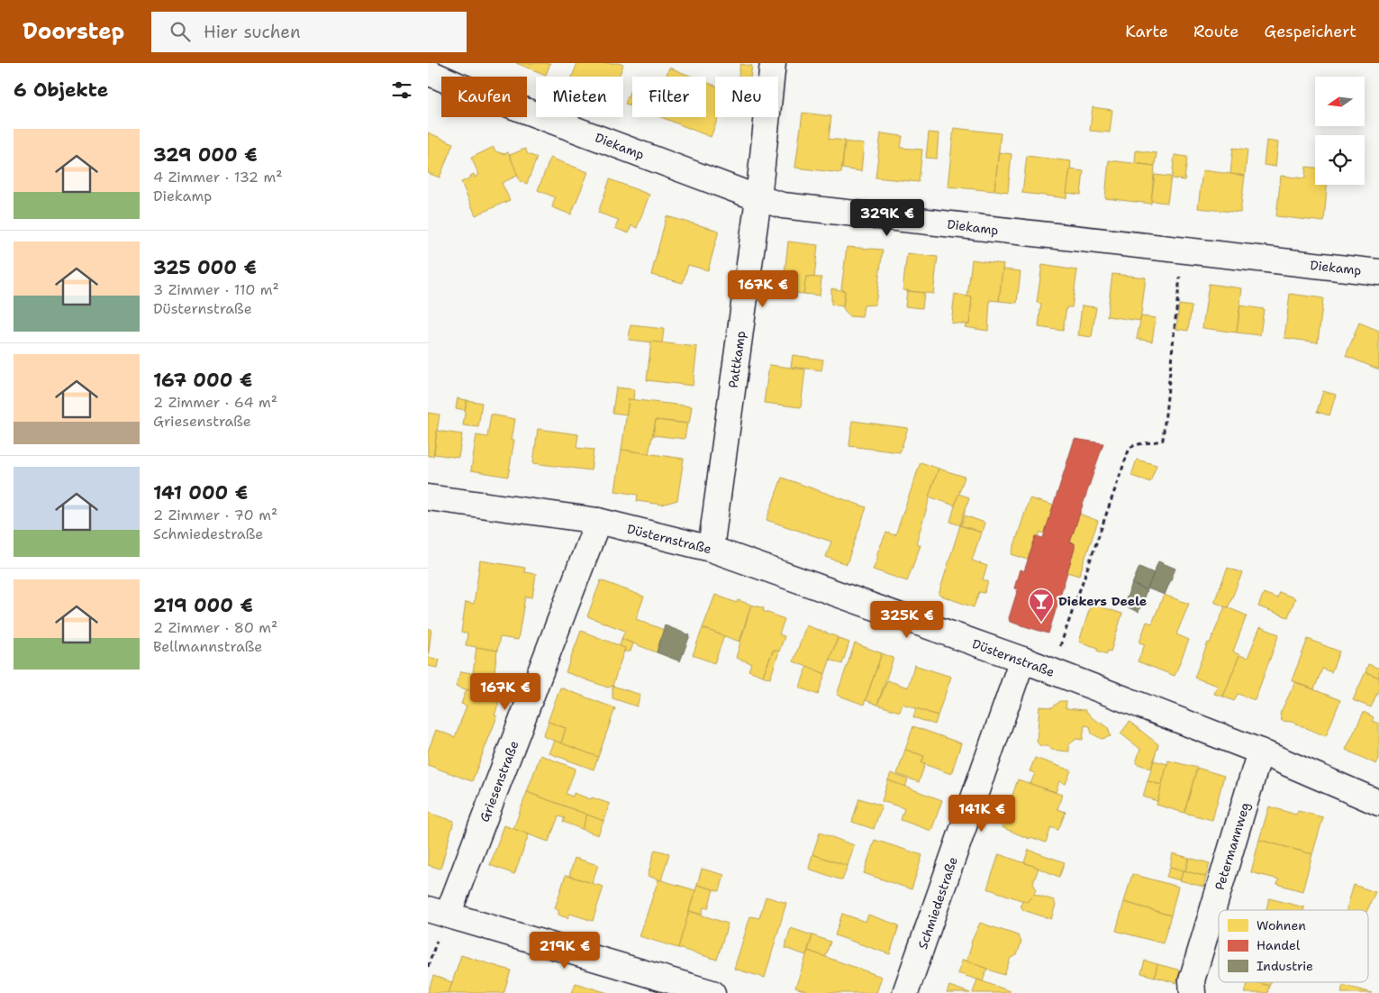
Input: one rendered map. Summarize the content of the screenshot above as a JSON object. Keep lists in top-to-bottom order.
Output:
{
  "streets": {
    "street": [
      "Diekamp",
      "Pattkamp",
      "Düsternstraße",
      "Griesenstraße",
      "Petermannweg",
      "Schmiedestraße"
    ]
  },
  "crossings": [
    ["Diekamp", "Pattkamp"],
    ["Pattkamp", "Düsternstraße"],
    ["Düsternstraße", "Griesenstraße"],
    ["Düsternstraße", "Petermannweg"],
    ["Düsternstraße", "Schmiedestraße"]
  ],
  "places": {
    "bar": ["Diekers Deele"]
  },
  "legend": ["Wohnen", "Handel", "Industrie"],
  "north": "left",
  "page": {
    "header": "Doorstep",
    "search": "Hier suchen",
    "nav": ["Karte", "Route", "Gespeichert"],
    "heading": "6 Objekte",
    "chip": [
      "Kaufen",
      "Mieten",
      "Filter",
      "Neu"
    ],
    "list": [
      {
        "name": "329 000 €",
        "note": "4 Zimmer · 132 m² · Diekamp"
      },
      {
        "name": "325 000 €",
        "note": "3 Zimmer · 110 m² · Düsternstraße"
      },
      {
        "name": "167 000 €",
        "note": "2 Zimmer · 64 m² · Griesenstraße"
      },
      {
        "name": "141 000 €",
        "note": "2 Zimmer · 70 m² · Schmiedestraße"
      },
      {
        "name": "219 000 €",
        "note": "2 Zimmer · 80 m² · Bellmannstraße"
      }
    ],
    "price": [
      "329K €",
      "167K €",
      "325K €",
      "167K €",
      "141K €",
      "219K €"
    ]
  }
}
